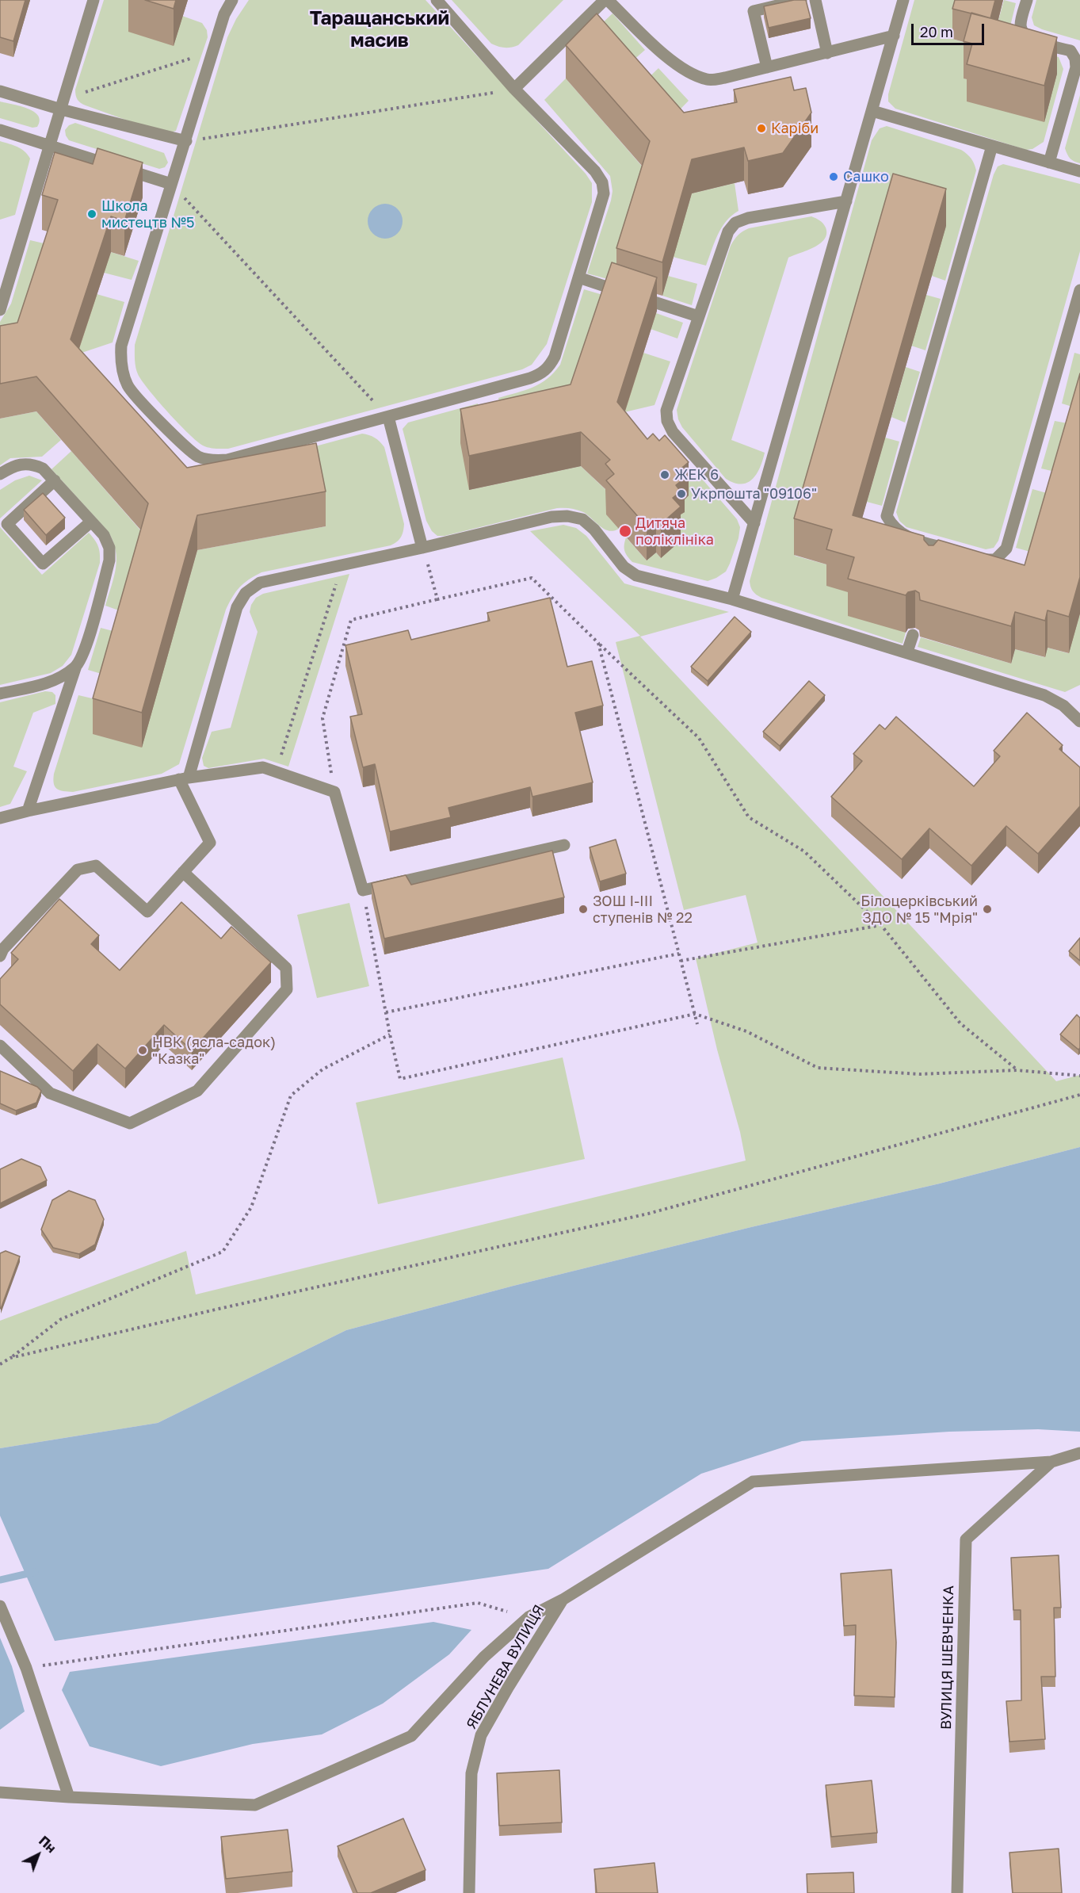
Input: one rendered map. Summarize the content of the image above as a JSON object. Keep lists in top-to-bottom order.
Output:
{
  "streets": {
    "street": ["ВУЛИЦЯ ШЕВЧЕНКА", "ЯБЛУНЕВА ВУЛИЦЯ"]
  },
  "districts": ["Таращанський масив"],
  "places": [
    "Каріби",
    "Сашко",
    "Школа мистецтв №5",
    "ЖЕК 6",
    "Укрпошта \"09106\"",
    "Дитяча поліклініка",
    "ЗОШ І-ІІІ ступенів № 22",
    "Білоцерківський ЗДО № 15 \"Мрія\"",
    "НВК (ясла-садок) \"Казка\""
  ],
  "scale_bar": "20 m",
  "north": "top right"
}
